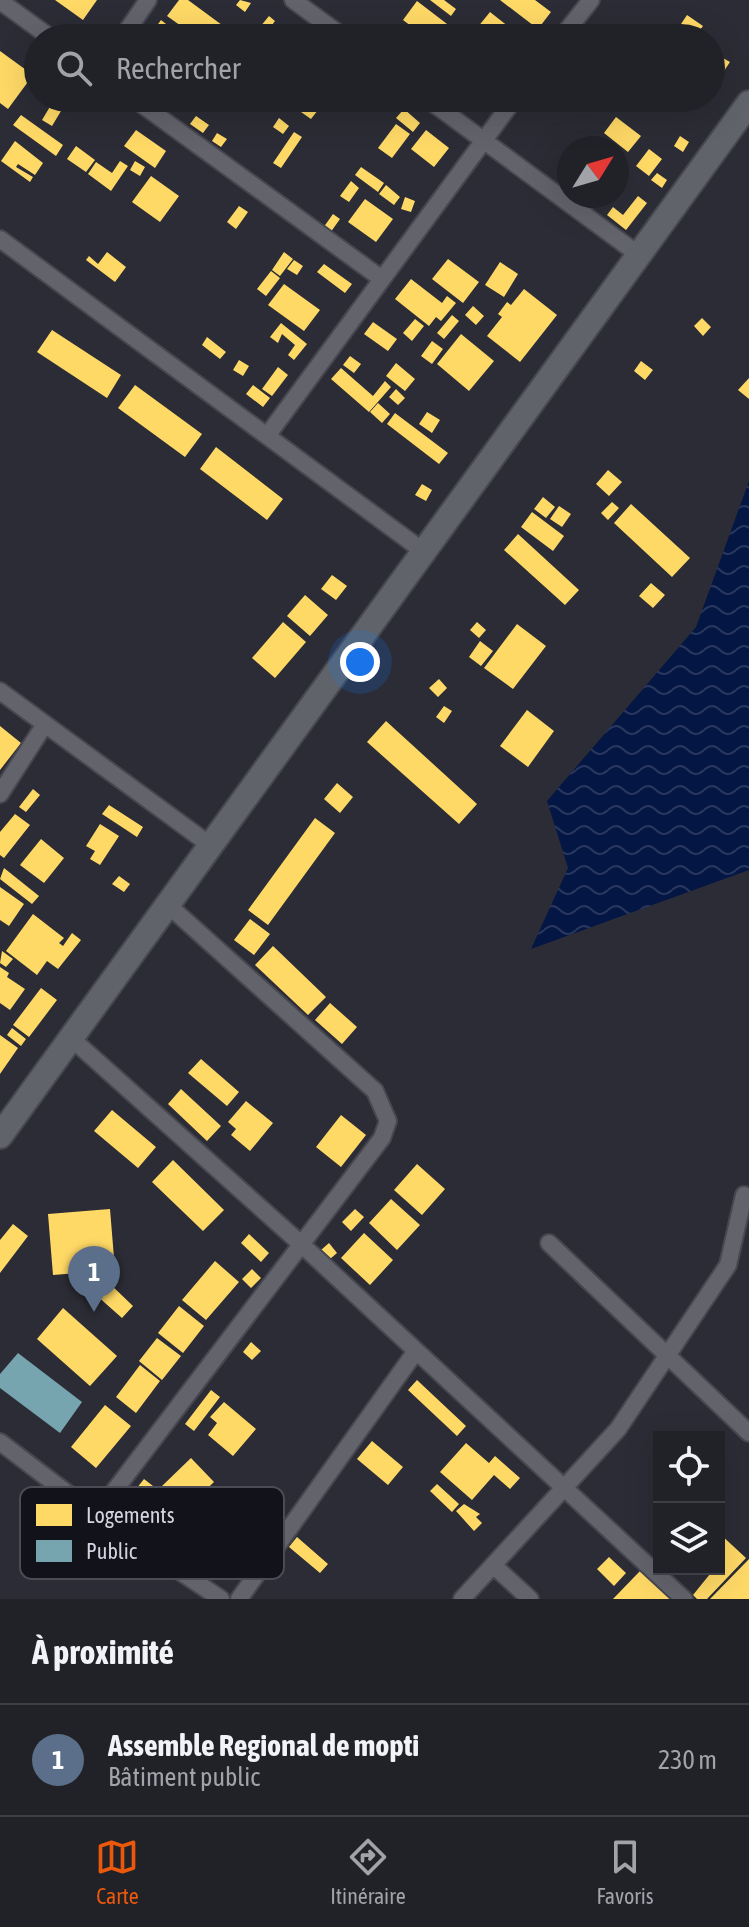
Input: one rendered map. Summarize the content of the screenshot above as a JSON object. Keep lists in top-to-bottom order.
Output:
{
  "legend": ["Logements", "Public"],
  "north": "top right",
  "page": {
    "search": "Rechercher",
    "pins": "1",
    "heading": "À proximité",
    "list": [
      {
        "mark": "1",
        "name": "Assemble Regional de mopti",
        "note": "Bâtiment public",
        "value": "230 m"
      }
    ],
    "nav": ["Carte", "Itinéraire", "Favoris"]
  }
}
